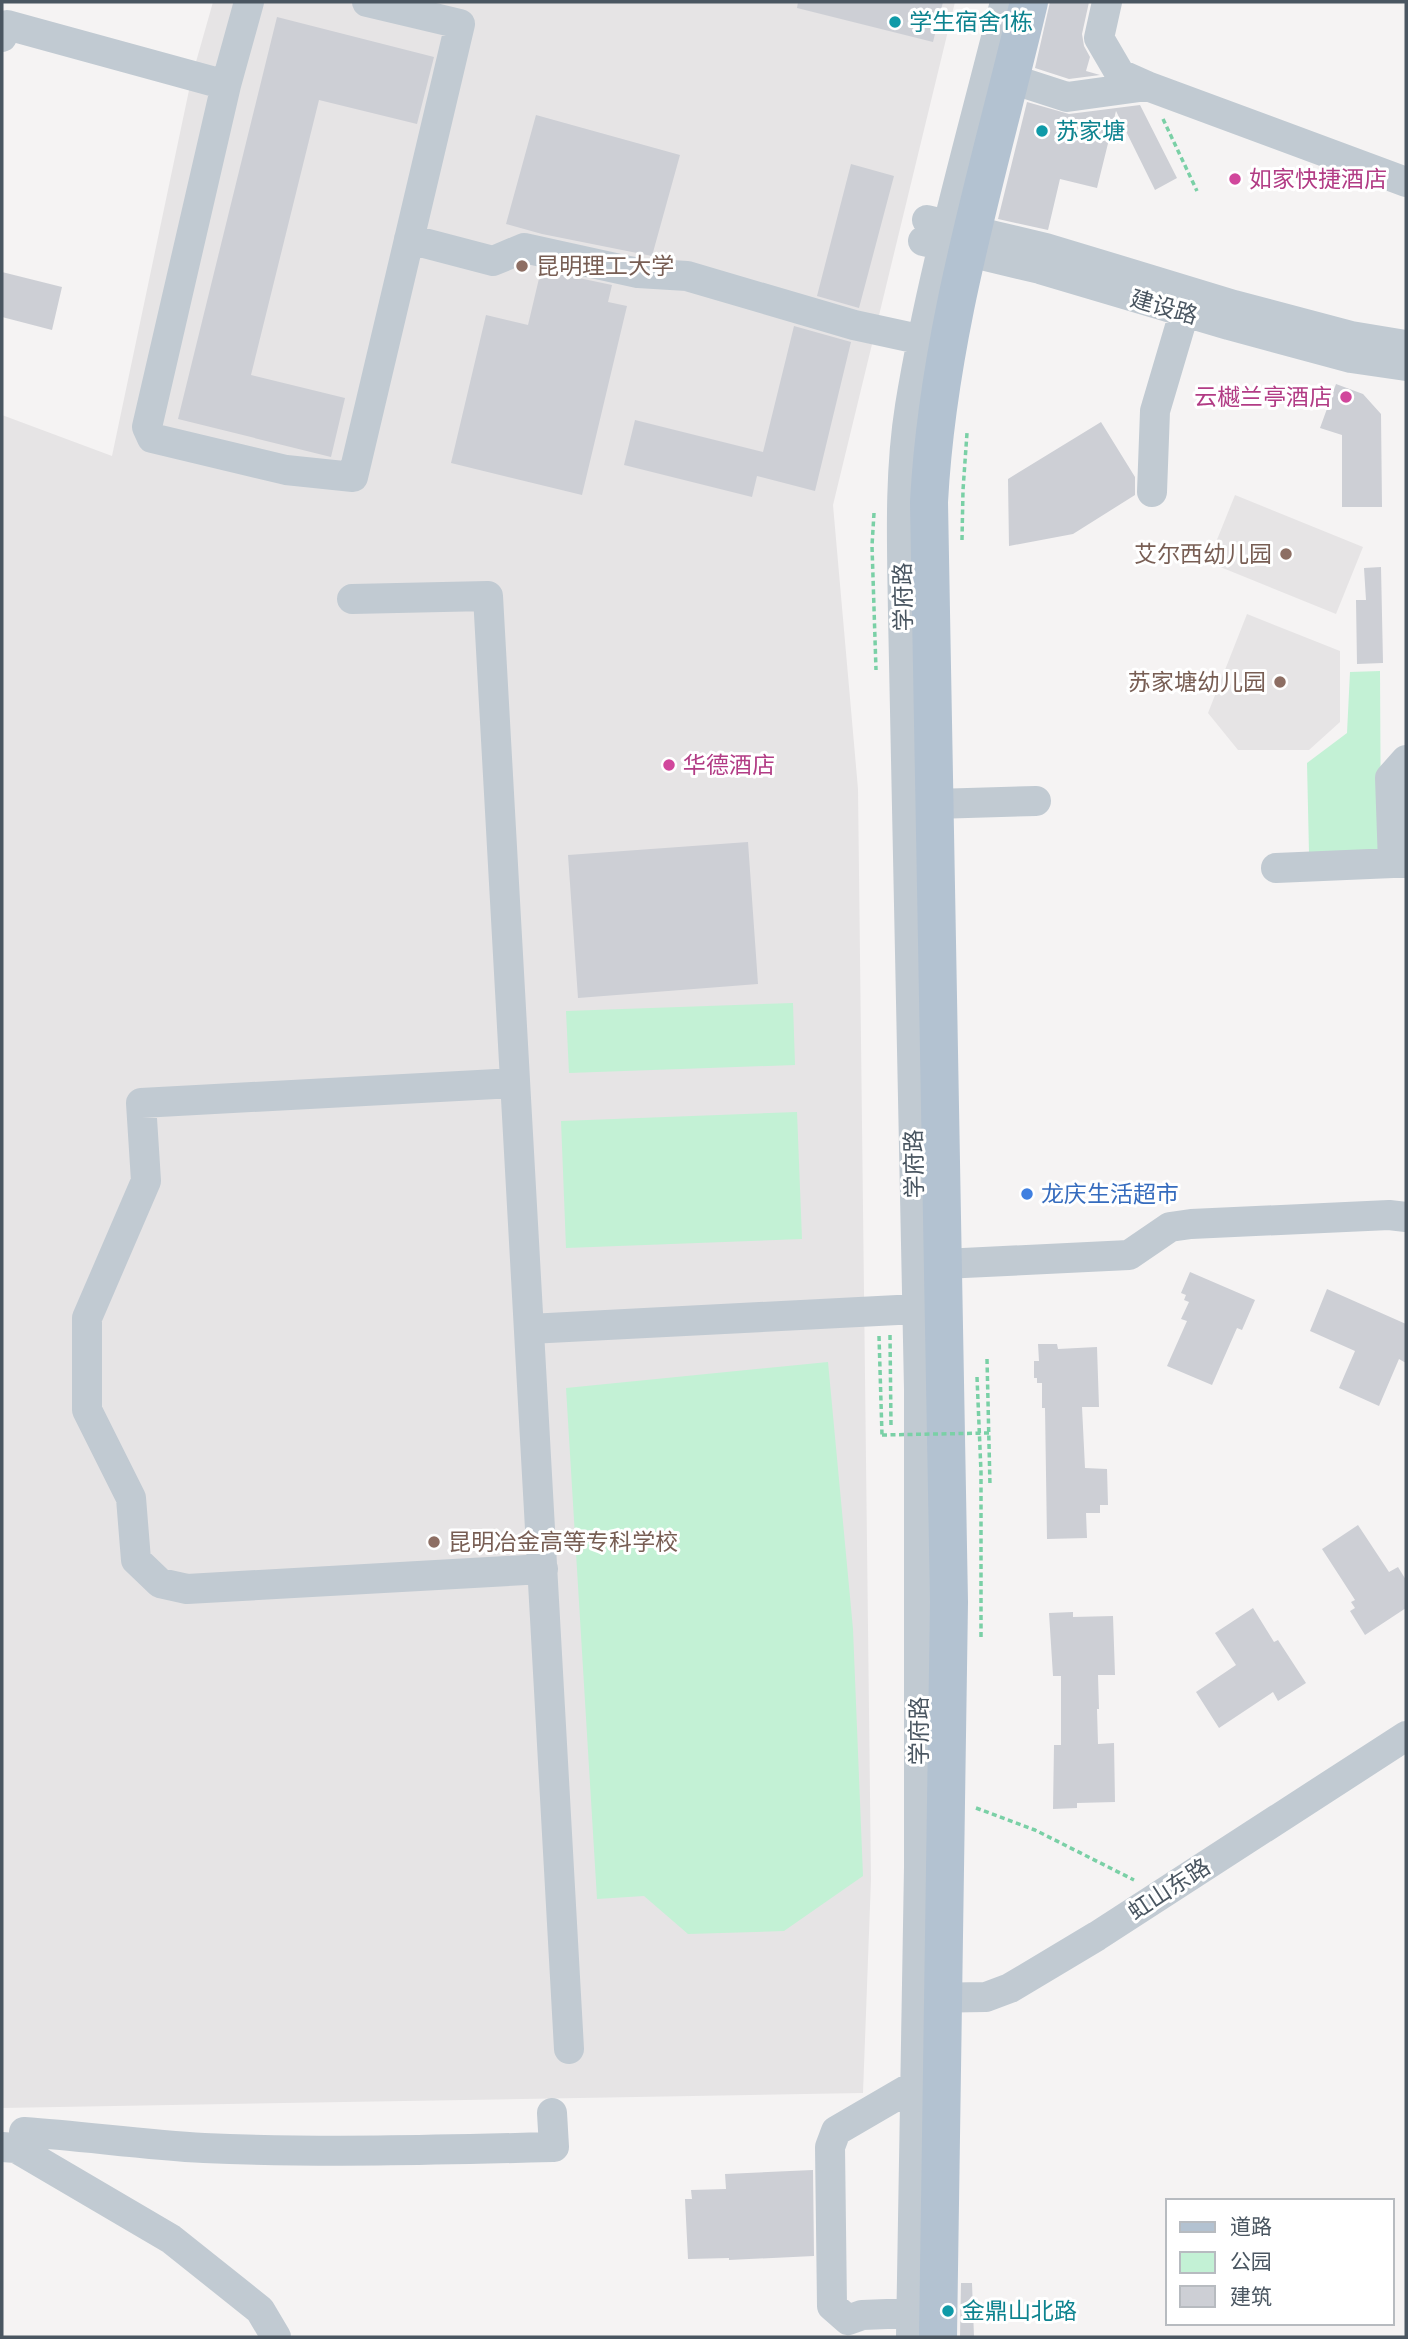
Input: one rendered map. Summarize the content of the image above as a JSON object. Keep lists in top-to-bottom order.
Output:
{
  "streets": {
    "main road": ["学府路"],
    "street": ["建设路", "虹山东路"]
  },
  "crossings": [
    ["建设路", "学府路"],
    ["学府路", "虹山东路"]
  ],
  "places": [
    "学生宿舍1栋",
    "苏家塘",
    "如家快捷酒店",
    "昆明理工大学",
    "云樾兰亭酒店",
    "艾尔西幼儿园",
    "苏家塘幼儿园",
    "华德酒店",
    "龙庆生活超市",
    "昆明冶金高等专科学校",
    "金鼎山北路"
  ],
  "legend": ["道路", "公园", "建筑"]
}
